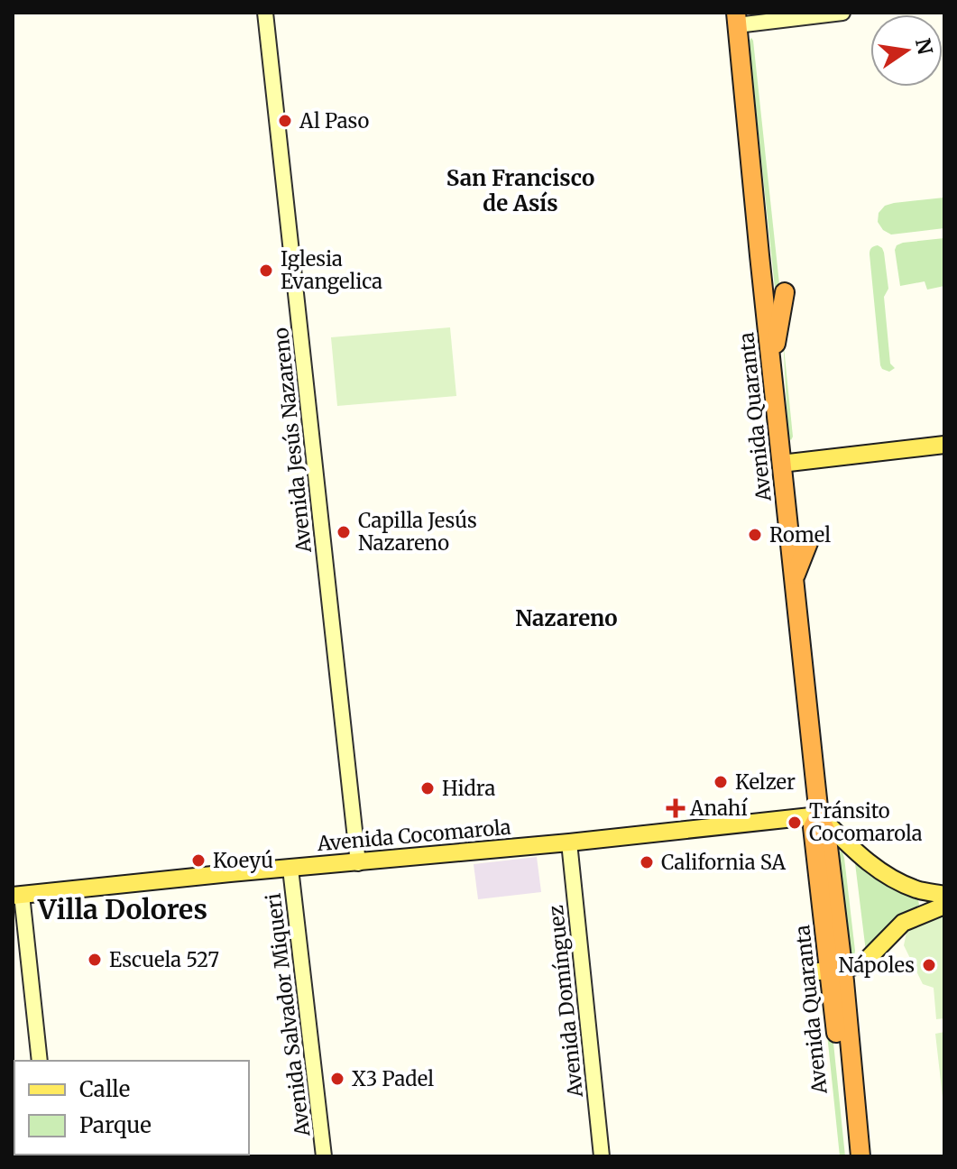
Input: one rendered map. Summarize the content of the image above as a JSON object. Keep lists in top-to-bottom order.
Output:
{
  "streets": {
    "highway": ["Avenida Quaranta"],
    "main road": [
      "Avenida Jesús Nazareno",
      "Avenida Cocomarola",
      "Avenida Domínguez",
      "Avenida Salvador Miqueri"
    ]
  },
  "crossings": [
    ["Avenida Quaranta", "Avenida Cocomarola"],
    ["Avenida Jesús Nazareno", "Avenida Cocomarola"],
    ["Avenida Cocomarola", "Avenida Domínguez"],
    ["Avenida Cocomarola", "Avenida Salvador Miqueri"]
  ],
  "districts": ["San Francisco de Asís", "Nazareno", "Villa Dolores"],
  "places": {
    "other": [
      "Al Paso",
      "Iglesia Evangelica",
      "Capilla Jesús Nazareno",
      "Romel",
      "Kelzer",
      "Hidra",
      "Tránsito Cocomarola",
      "Koeyú",
      "California SA",
      "Escuela 527",
      "Nápoles",
      "X3 Padel"
    ],
    "health": ["Anahí"]
  },
  "legend": ["Calle", "Parque"],
  "north": "right"
}
